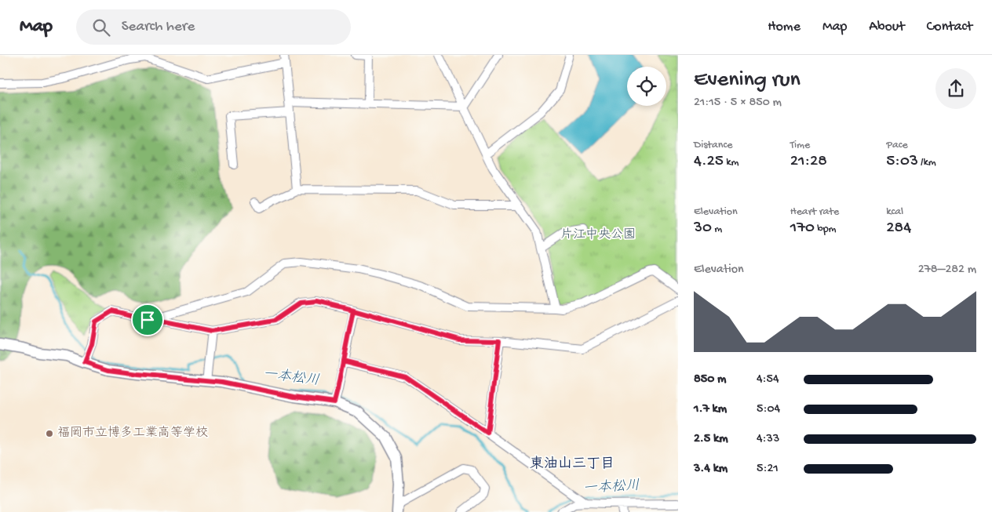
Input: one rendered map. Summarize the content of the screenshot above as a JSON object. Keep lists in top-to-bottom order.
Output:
{
  "districts": ["東油山三丁目"],
  "water": ["一本松川"],
  "parks": ["片江中央公園"],
  "places": ["福岡市立博多工業高等学校"],
  "page": {
    "header": "Map",
    "search": "Search here",
    "nav": [
      "Home",
      "Map",
      "About",
      "Contact"
    ],
    "heading": ["Evening run", "21:15 · 5 × 850 m"],
    "stats": [
      ["Distance", "4.25 km"],
      ["Time", "21:28"],
      ["Pace", "5:03 /km"],
      ["Elevation", "30 m"],
      ["Heart rate", "170 bpm"],
      ["kcal", "284"]
    ],
    "chart": ["Elevation", "278–282 m"],
    "list": [
      {
        "name": "850 m",
        "note": "4:54"
      },
      {
        "name": "1.7 km",
        "note": "5:04"
      },
      {
        "name": "2.5 km",
        "note": "4:33"
      },
      {
        "name": "3.4 km",
        "note": "5:21"
      }
    ]
  }
}
